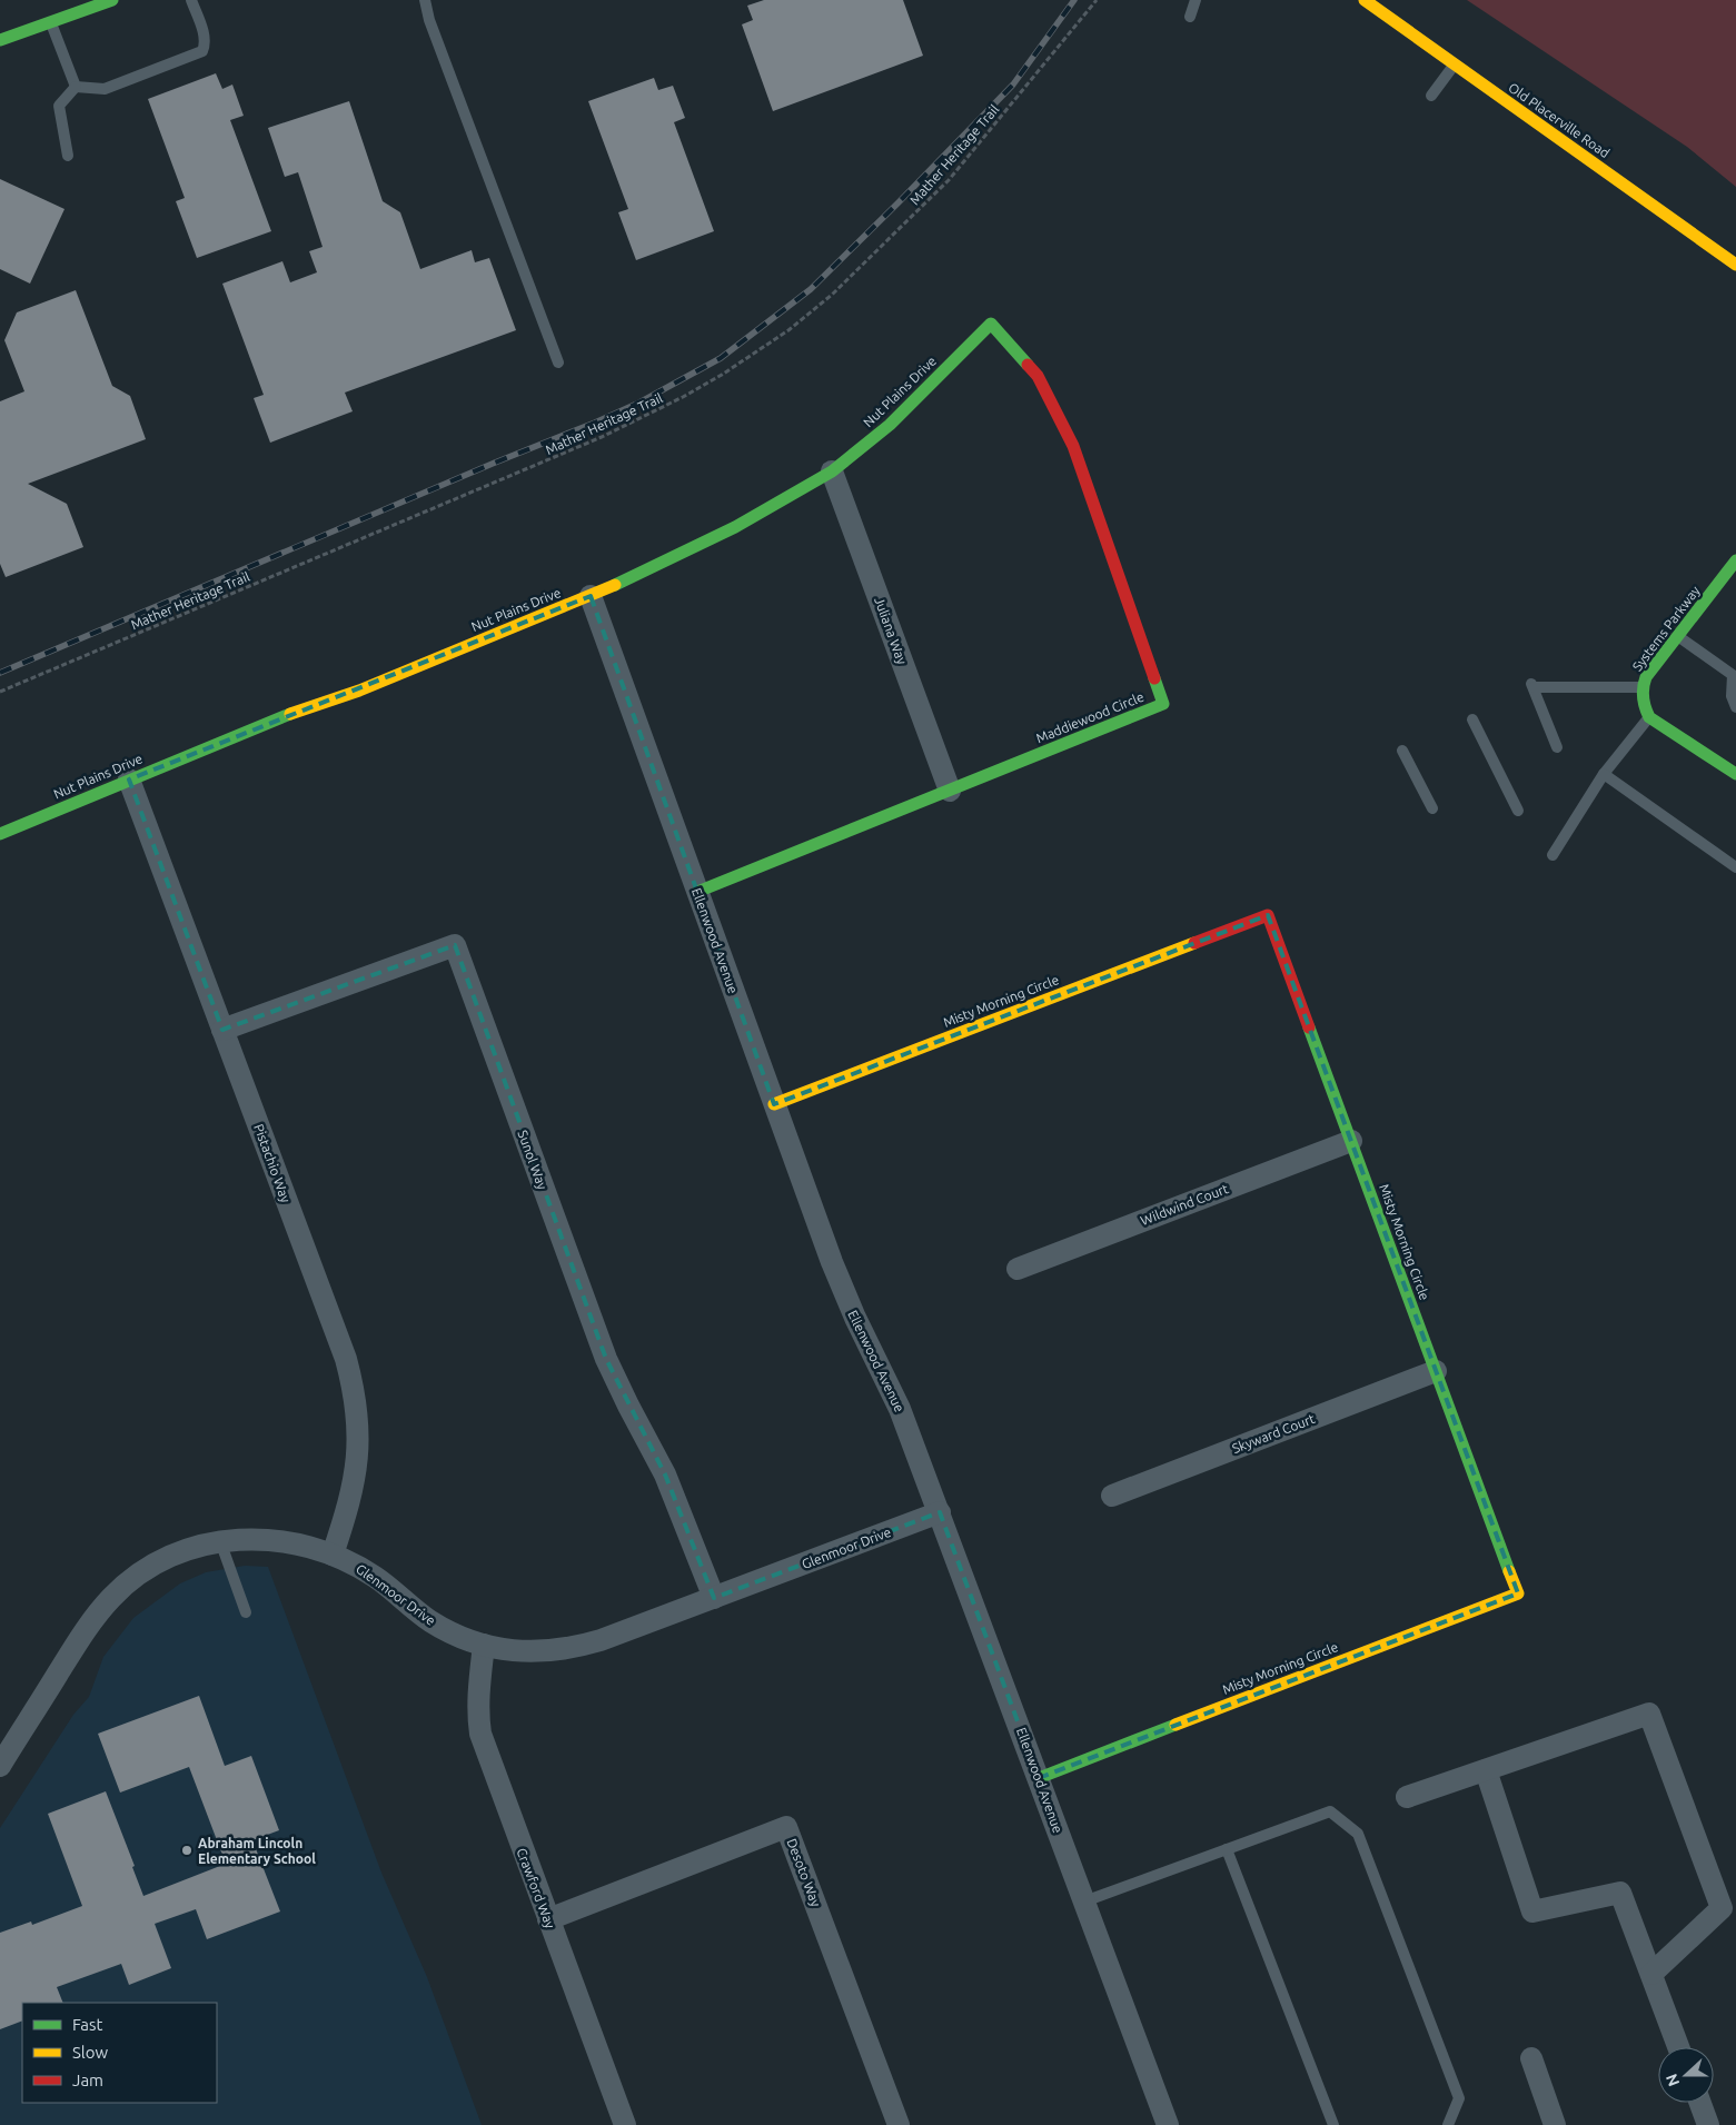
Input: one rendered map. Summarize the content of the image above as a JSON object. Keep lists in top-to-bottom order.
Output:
{
  "streets": {
    "street": [
      "Old Placerville Road",
      "Nut Plains Drive",
      "Systems Parkway",
      "Juliana Way",
      "Maddiewood Circle",
      "Ellenwood Avenue",
      "Misty Morning Circle",
      "Sunol Way",
      "Pistachio Way",
      "Wildwind Court",
      "Skyward Court",
      "Glenmoor Drive",
      "Desoto Way",
      "Crawford Way"
    ],
    "path": ["Mather Heritage Trail"]
  },
  "crossings": [
    ["Nut Plains Drive", "Juliana Way"],
    ["Nut Plains Drive", "Maddiewood Circle"],
    ["Nut Plains Drive", "Ellenwood Avenue"],
    ["Nut Plains Drive", "Pistachio Way"],
    ["Juliana Way", "Maddiewood Circle"],
    ["Maddiewood Circle", "Ellenwood Avenue"],
    ["Ellenwood Avenue", "Misty Morning Circle"],
    ["Ellenwood Avenue", "Glenmoor Drive"],
    ["Misty Morning Circle", "Wildwind Court"],
    ["Misty Morning Circle", "Skyward Court"],
    ["Sunol Way", "Pistachio Way"],
    ["Sunol Way", "Glenmoor Drive"],
    ["Pistachio Way", "Glenmoor Drive"],
    ["Glenmoor Drive", "Crawford Way"],
    ["Desoto Way", "Crawford Way"]
  ],
  "places": ["Abraham Lincoln Elementary School"],
  "legend": ["Fast", "Slow", "Jam"],
  "north": "left"
}
